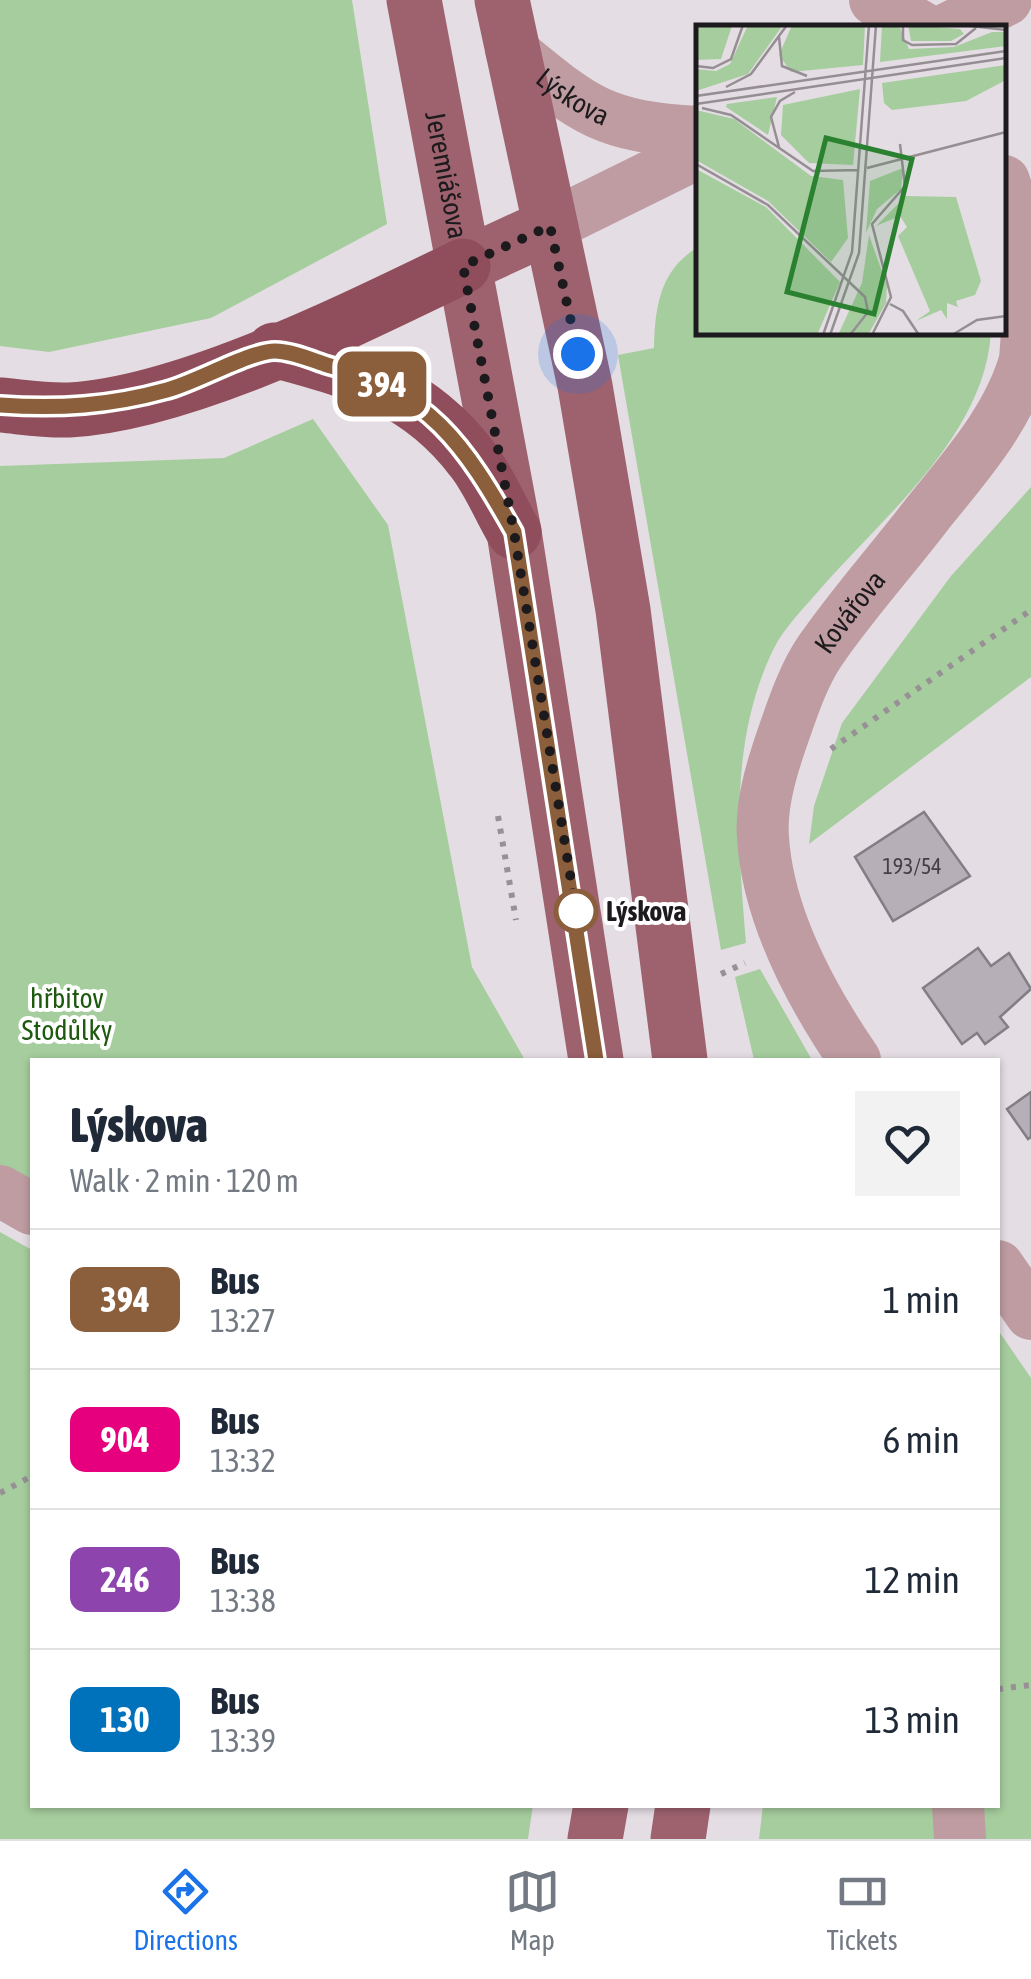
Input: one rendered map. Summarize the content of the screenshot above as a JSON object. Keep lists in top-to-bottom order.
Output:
{
  "streets": {
    "main road": ["Jeremiášova"],
    "street": ["Lýskova", "Kovářova"]
  },
  "parks": ["hřbitov Stodůlky"],
  "places": ["Lýskova"],
  "lines": ["bus line 394"],
  "house_numbers": ["193/54"],
  "page": {
    "on_map": "394",
    "heading": ["Lýskova", "Walk · 2 min · 120 m"],
    "list": [
      {
        "mark": "394",
        "name": "Bus",
        "note": "13:27",
        "value": "1 min"
      },
      {
        "mark": "904",
        "name": "Bus",
        "note": "13:32",
        "value": "6 min"
      },
      {
        "mark": "246",
        "name": "Bus",
        "note": "13:38",
        "value": "12 min"
      },
      {
        "mark": "130",
        "name": "Bus",
        "note": "13:39",
        "value": "13 min"
      }
    ],
    "tabs": ["Directions", "Map", "Tickets"]
  }
}
